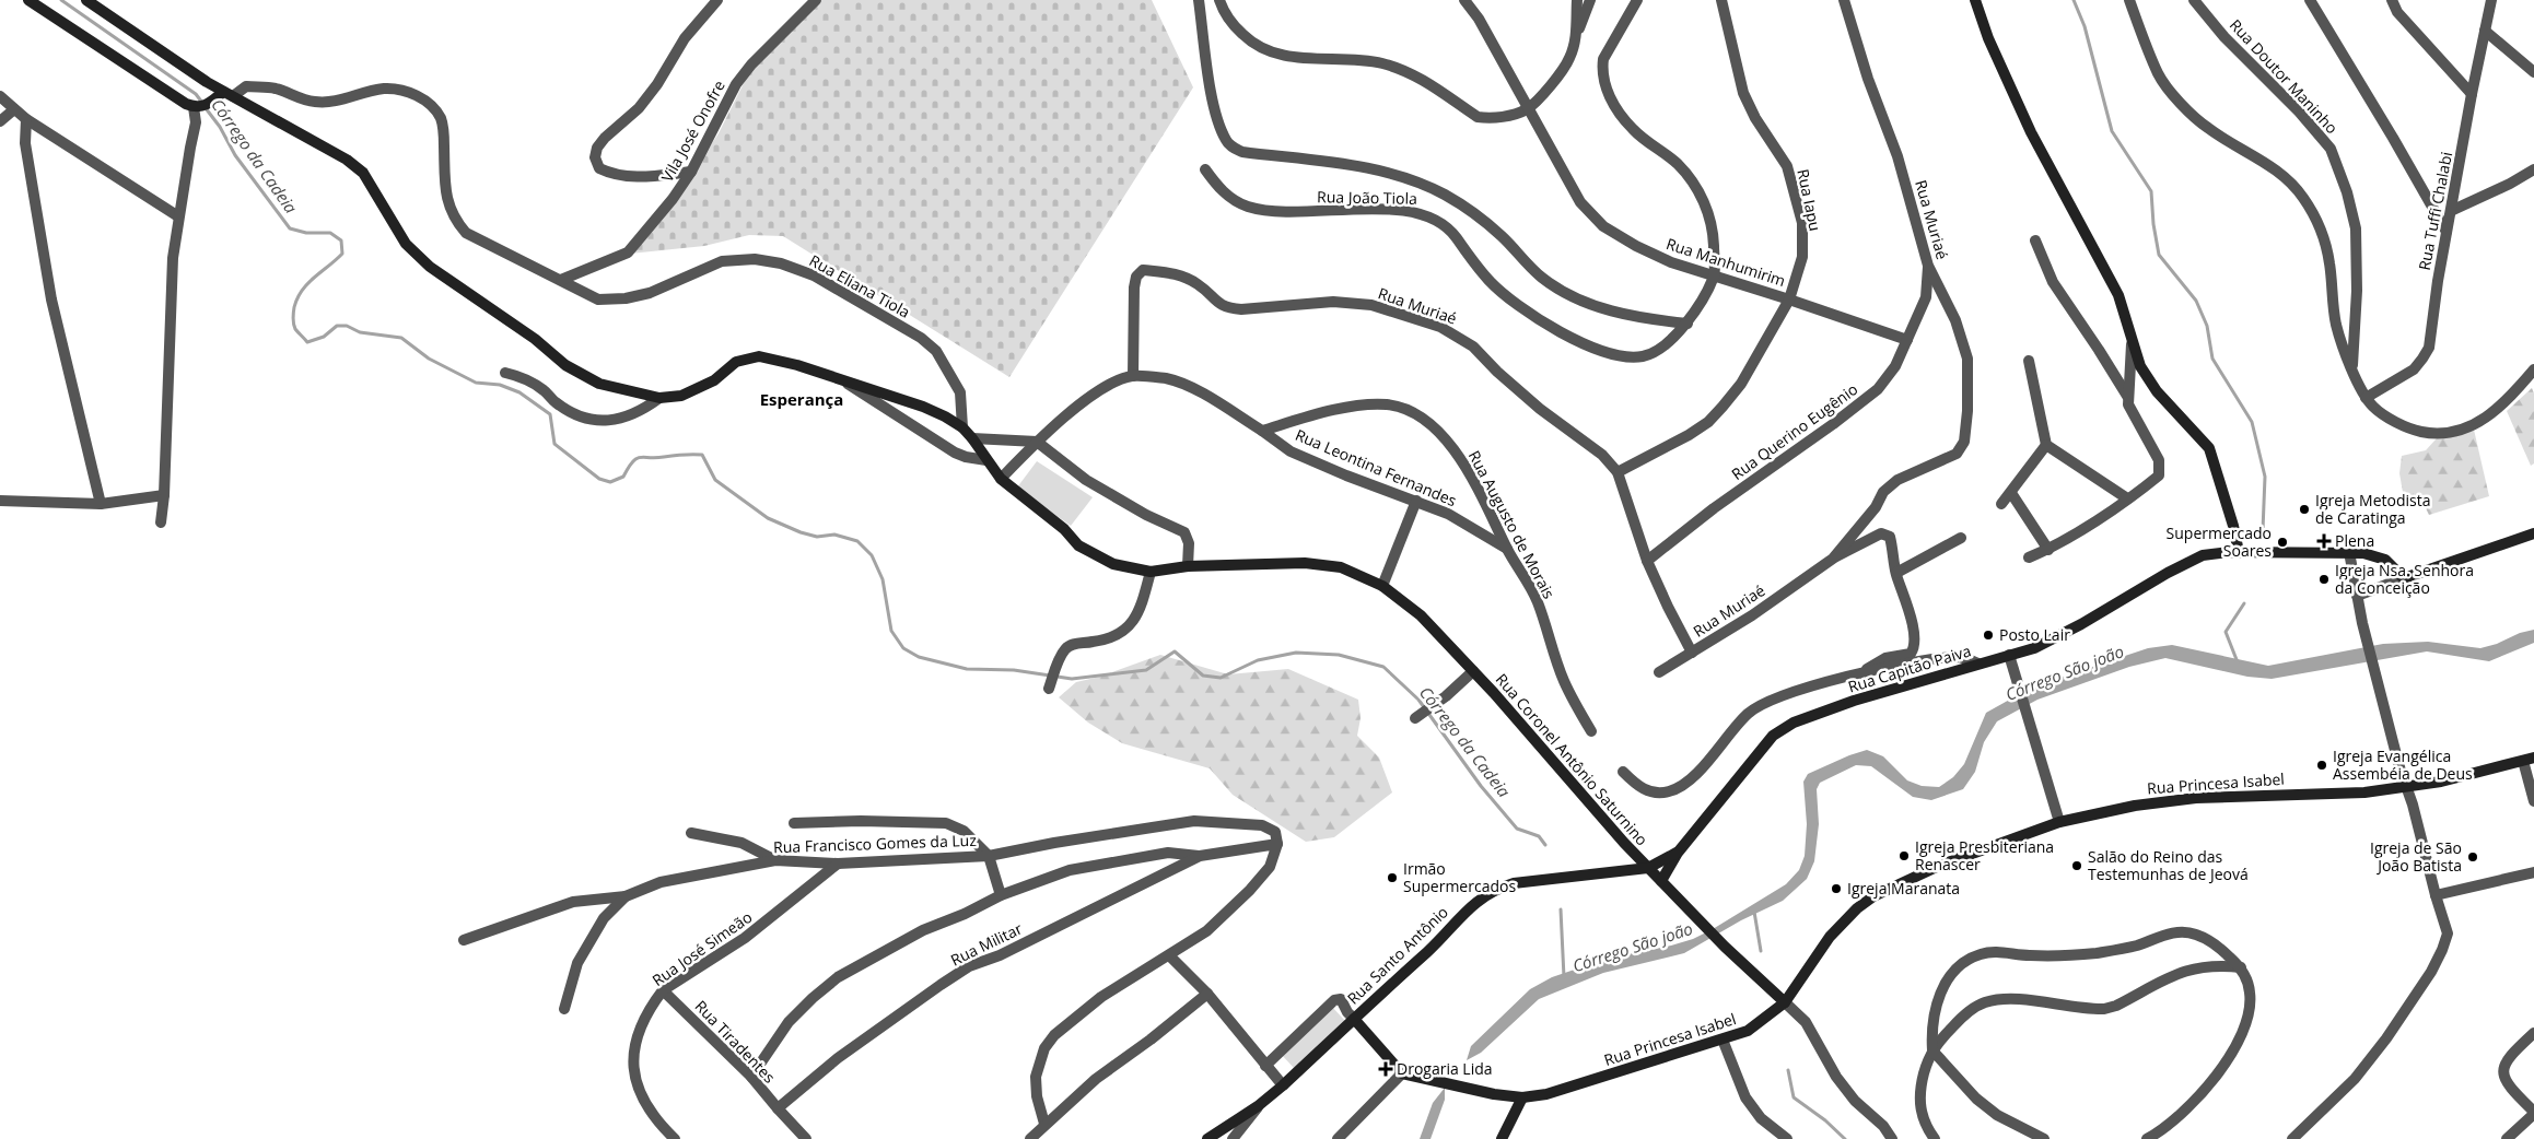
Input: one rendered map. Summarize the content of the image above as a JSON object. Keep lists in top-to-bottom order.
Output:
{
  "streets": {
    "street": [
      "Rua Doutor Maninho",
      "Vila José Onofre",
      "Rua João Tiola",
      "Rua Iapu",
      "Rua Tuffi Chalabi",
      "Rua Muriaé",
      "Rua Manhumirim",
      "Rua Eliana Tiola",
      "Rua Querino Eugênio",
      "Rua Leontina Fernandes",
      "Rua Augusto de Morais",
      "Rua Capitão Paiva",
      "Rua Coronel Antônio Saturnino",
      "Rua Princesa Isabel",
      "Rua Francisco Gomes da Luz",
      "Rua Militar",
      "Rua José Simeão",
      "Rua Santo Antônio",
      "Rua Tiradentes"
    ]
  },
  "crossings": [
    ["Rua Doutor Maninho", "Rua Tuffi Chalabi"],
    ["Vila José Onofre", "Rua Eliana Tiola"],
    ["Rua João Tiola", "Rua Manhumirim"],
    ["Rua Iapu", "Rua Muriaé"],
    ["Rua Iapu", "Rua Manhumirim"],
    ["Rua Muriaé", "Rua Querino Eugênio"],
    ["Rua Manhumirim", "Rua Querino Eugênio"],
    ["Rua Eliana Tiola", "Rua Coronel Antônio Saturnino"],
    ["Rua Leontina Fernandes", "Rua Augusto de Morais"],
    ["Rua Coronel Antônio Saturnino", "Rua Princesa Isabel"],
    ["Rua Coronel Antônio Saturnino", "Rua Santo Antônio"],
    ["Rua Francisco Gomes da Luz", "Rua José Simeão"],
    ["Rua Militar", "Rua Tiradentes"],
    ["Rua José Simeão", "Rua Tiradentes"]
  ],
  "districts": ["Esperança"],
  "water": ["Córrego da Cadeia", "Córrego São joão"],
  "places": {
    "other": [
      "Igreja Metodista de Caratinga",
      "Supermercado Soares",
      "Igreja Nsa. Senhora da Conceição",
      "Posto Lair",
      "Igreja Evangélica Assembéia de Deus",
      "Igreja Presbiteriana Renascer",
      "Igreja de São João Batista",
      "Salão do Reino das Testemunhas de Jeová",
      "Irmão Supermercados",
      "Igreja Maranata"
    ],
    "health": ["Plena", "Drogaria Lida"]
  }
}
